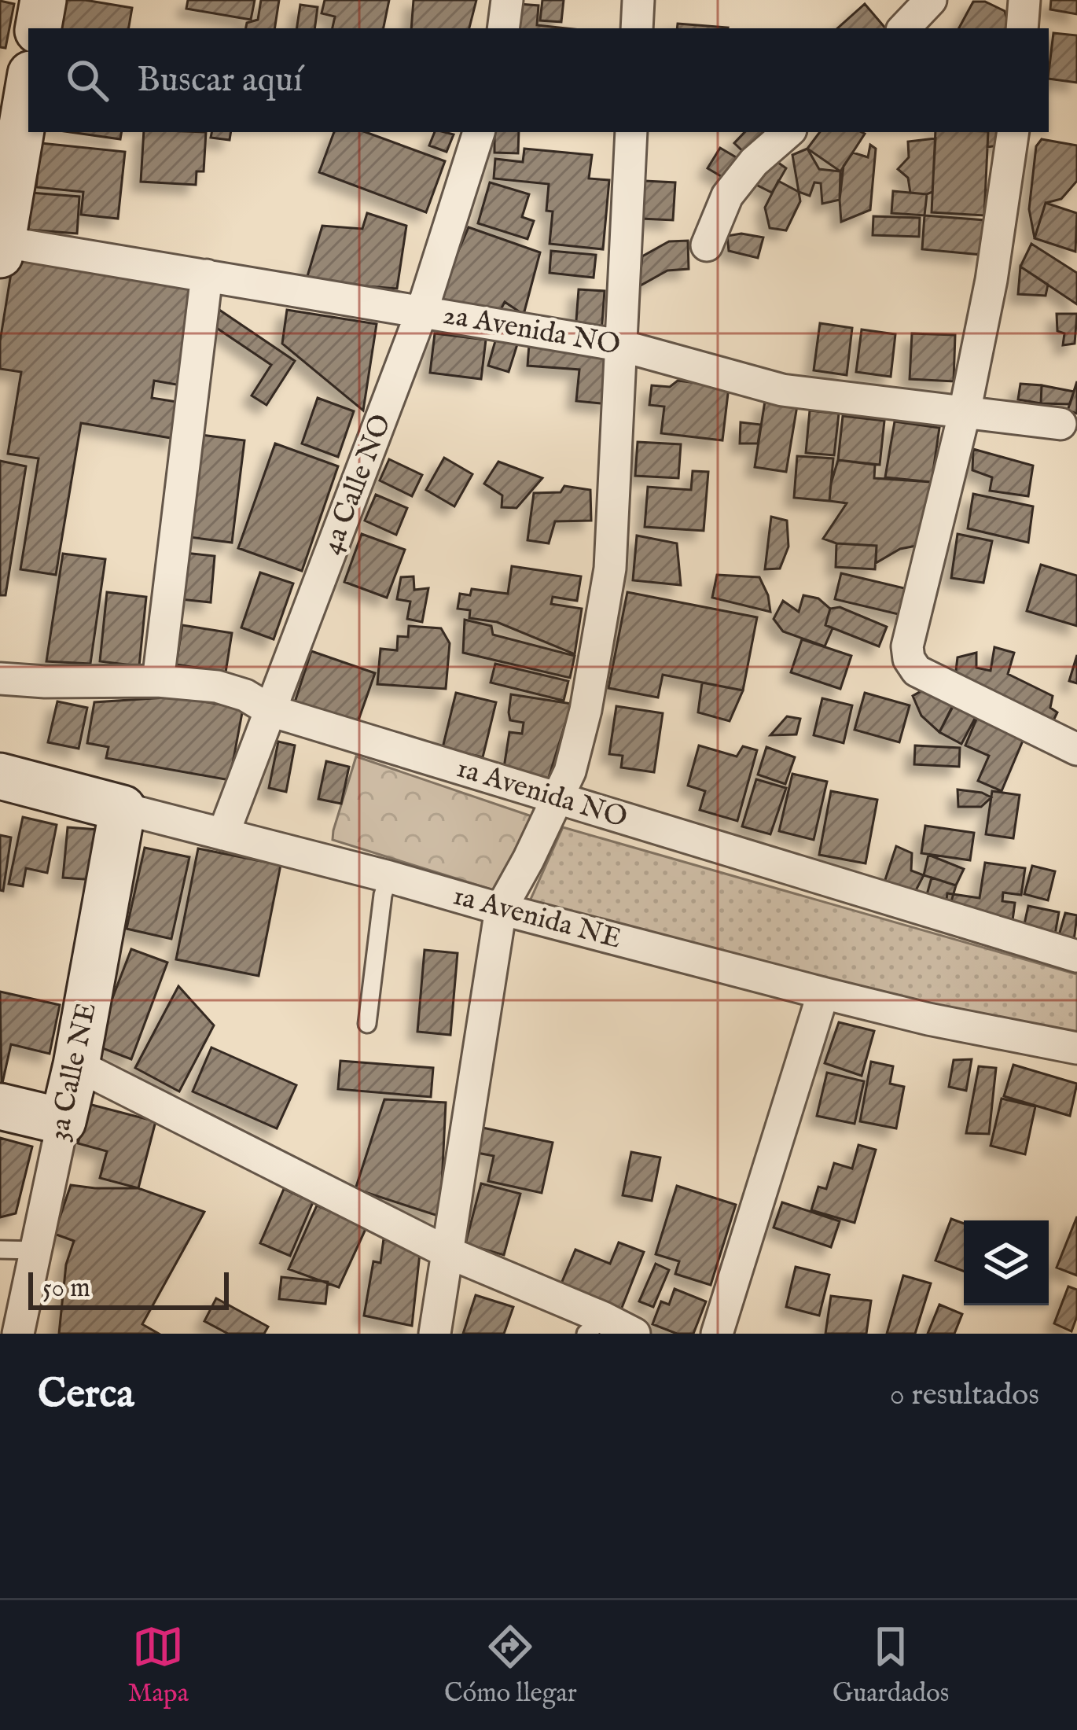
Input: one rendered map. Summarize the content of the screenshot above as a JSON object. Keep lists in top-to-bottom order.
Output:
{
  "streets": {
    "main road": ["1a Avenida NE", "3a Calle NE"],
    "street": ["2a Avenida NO", "4a Calle NO", "1a Avenida NO"]
  },
  "crossings": [
    ["2a Avenida NO", "4a Calle NO"],
    ["4a Calle NO", "1a Avenida NO"],
    ["4a Calle NO", "1a Avenida NE"],
    ["1a Avenida NE", "3a Calle NE"]
  ],
  "scale_bar": "50 m",
  "page": {
    "search": "Buscar aquí",
    "scale": "50 m",
    "heading": ["Cerca", "0 resultados"],
    "nav": ["Mapa", "Cómo llegar", "Guardados"]
  }
}
